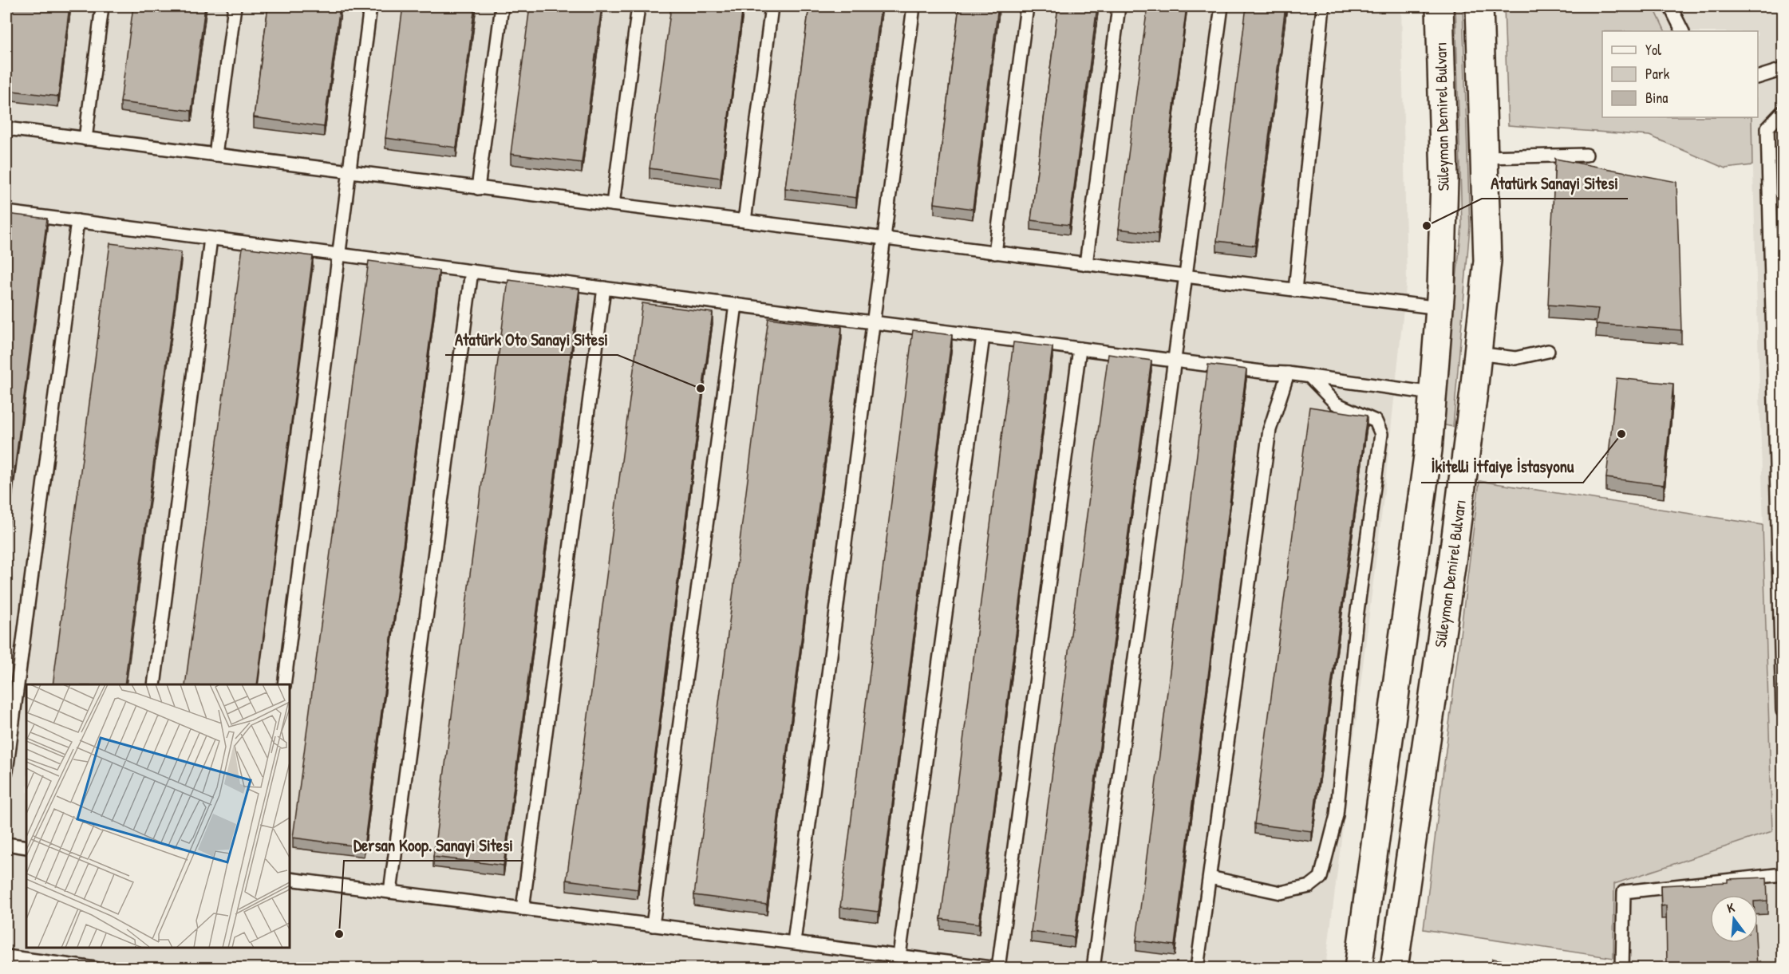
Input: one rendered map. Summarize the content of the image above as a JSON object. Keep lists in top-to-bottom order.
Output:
{
  "streets": {
    "street": ["Süleyman Demirel Bulvarı"]
  },
  "places": [
    "Atatürk Sanayi Sitesi",
    "Atatürk Oto Sanayi Sitesi",
    "İkitelli İtfaiye İstasyonu",
    "Dersan Koop. Sanayi Sitesi"
  ],
  "legend": ["Yol", "Park", "Bina"],
  "north": "top"
}
